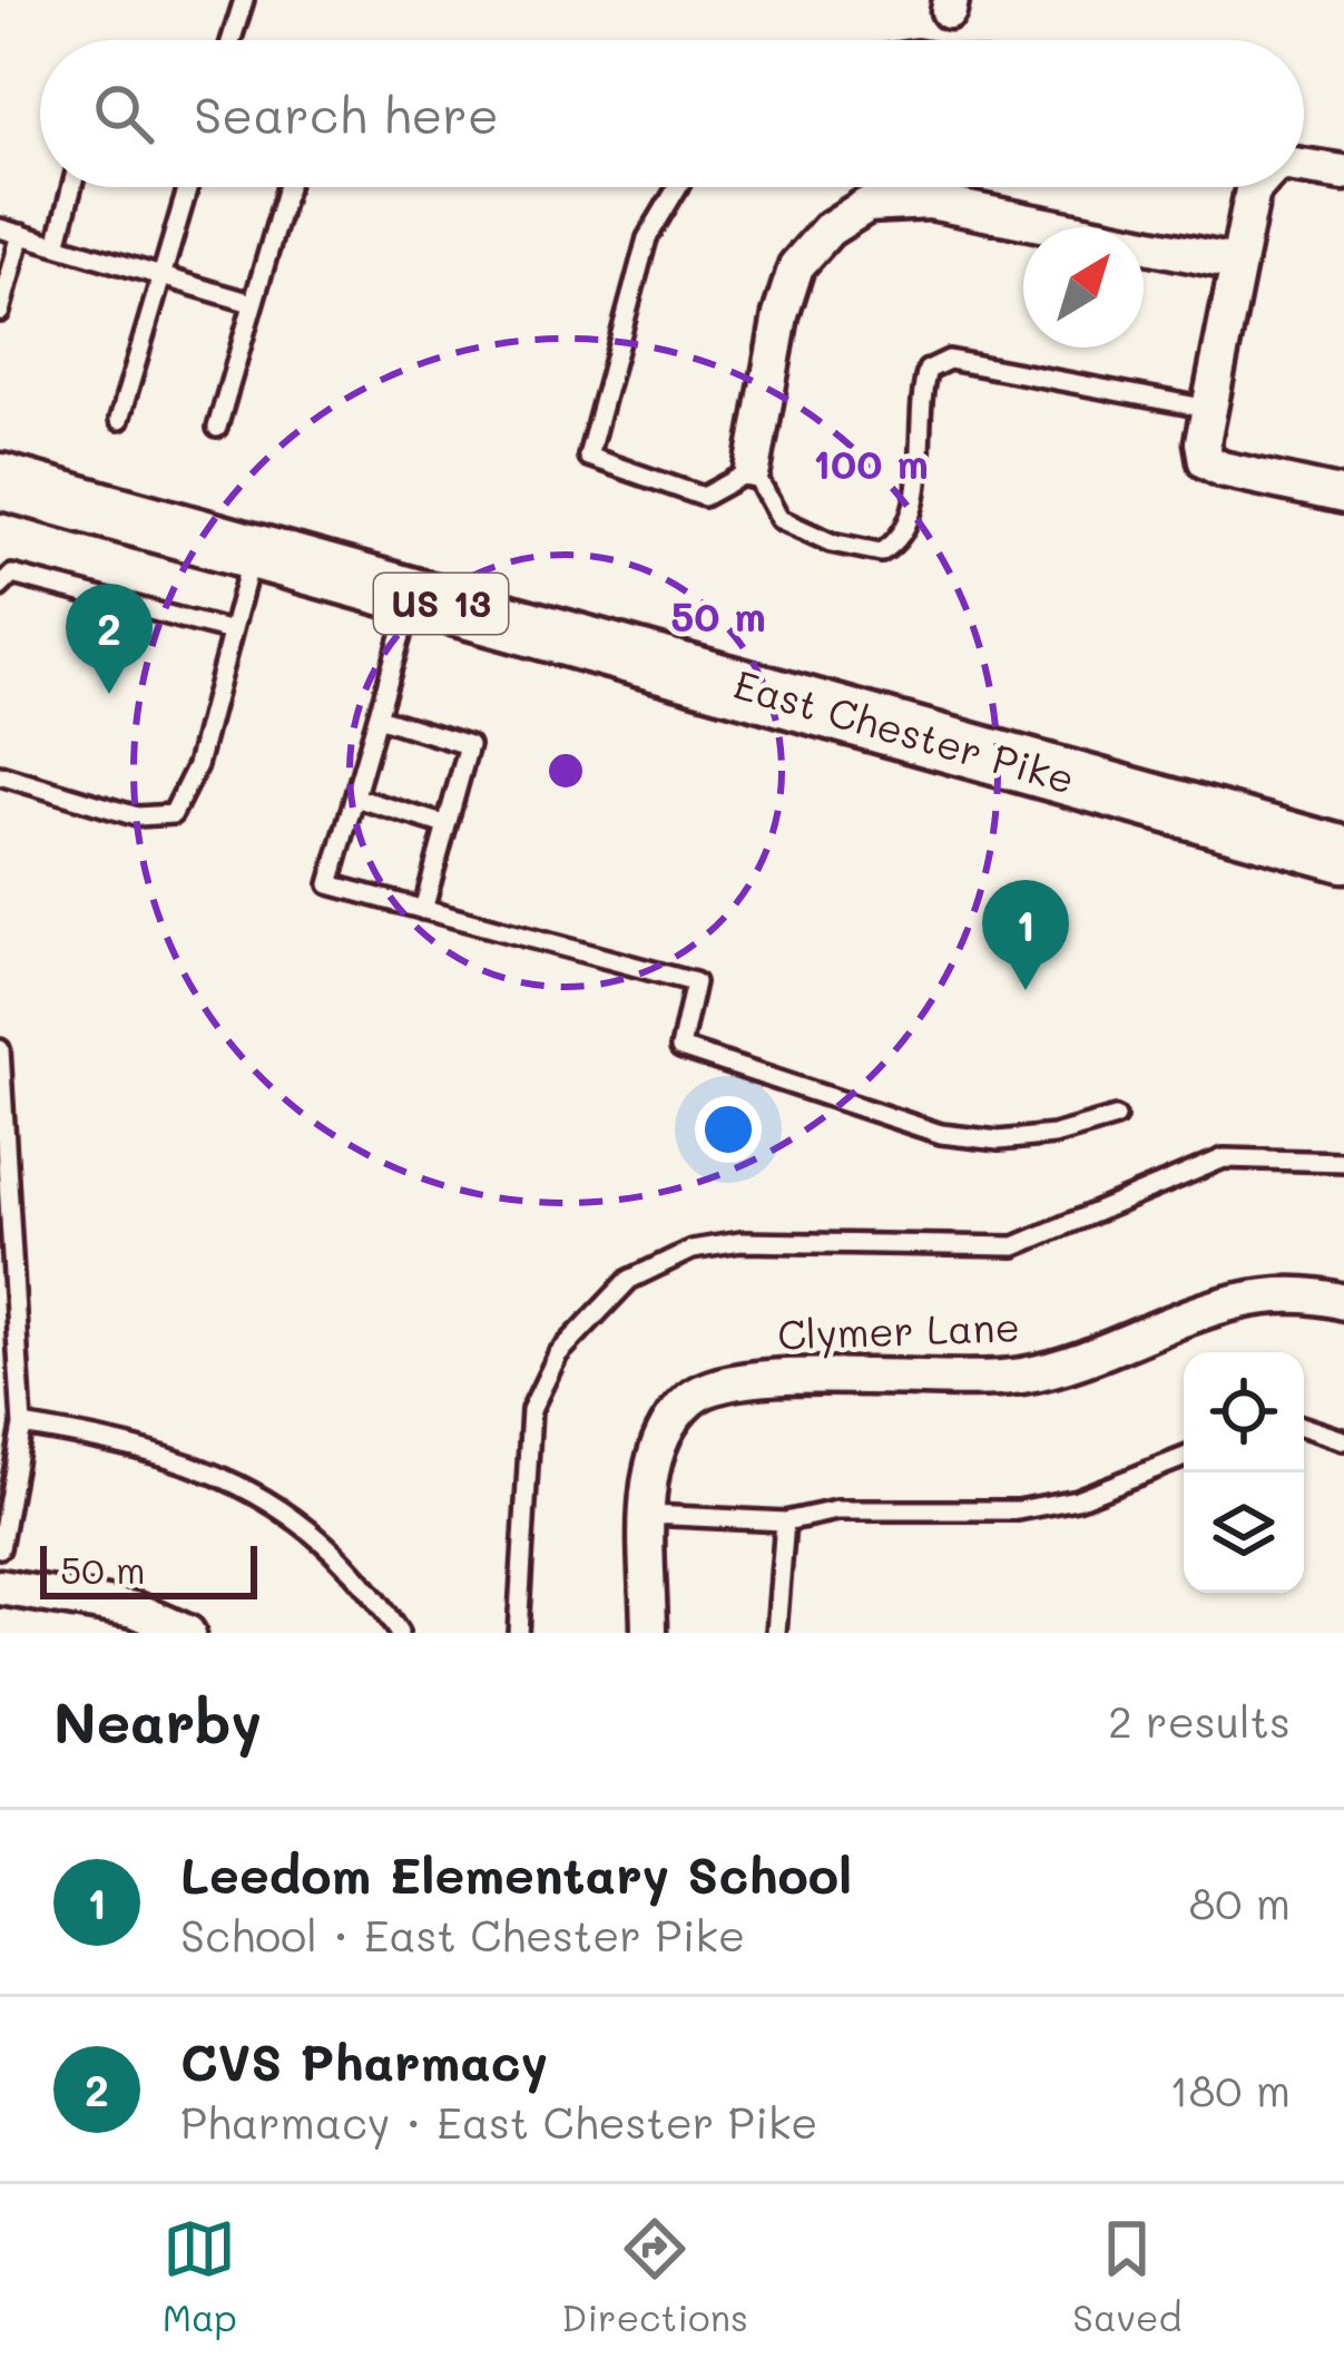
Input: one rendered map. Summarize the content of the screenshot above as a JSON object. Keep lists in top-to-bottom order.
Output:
{
  "streets": {
    "main road": ["US 13", "East Chester Pike"],
    "street": ["Clymer Lane"]
  },
  "scale_bar": "50 m",
  "north": "top right",
  "page": {
    "search": "Search here",
    "pins": ["2", "1"],
    "scale": "50 m",
    "heading": ["Nearby", "2 results"],
    "list": [
      {
        "mark": "1",
        "name": "Leedom Elementary School",
        "note": "School · East Chester Pike",
        "value": "80 m"
      },
      {
        "mark": "2",
        "name": "CVS Pharmacy",
        "note": "Pharmacy · East Chester Pike",
        "value": "180 m"
      }
    ],
    "nav": ["Map", "Directions", "Saved"]
  },
  "rings": ["100 m", "50 m"]
}
